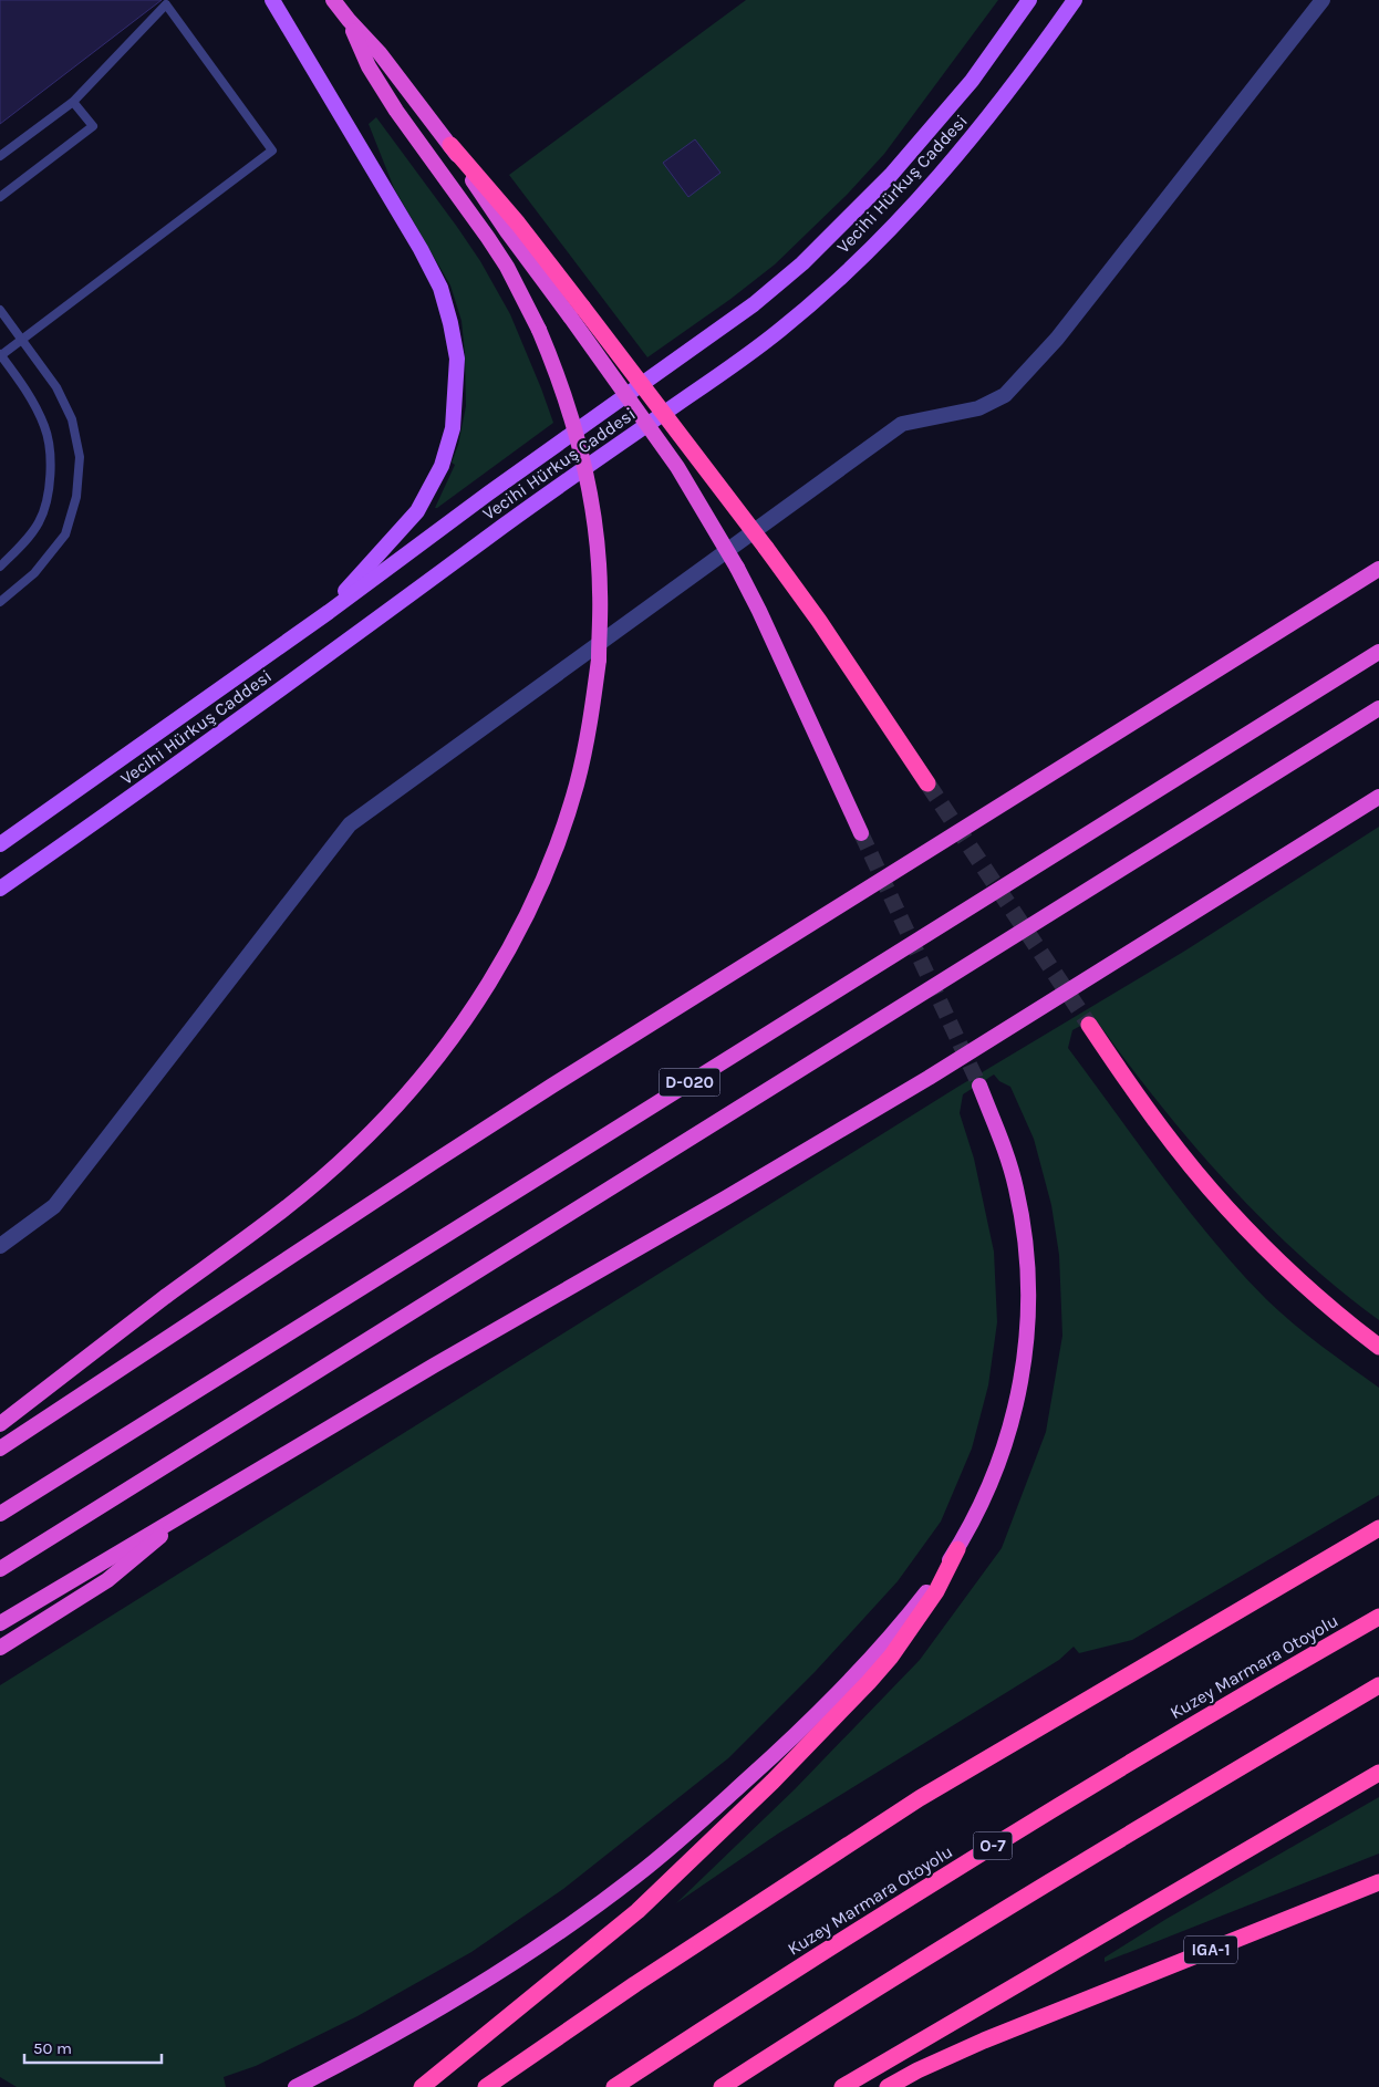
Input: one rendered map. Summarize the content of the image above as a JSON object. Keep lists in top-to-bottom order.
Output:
{
  "streets": {
    "highway": [
      "D-020",
      "Kuzey Marmara Otoyolu",
      "O-7",
      "IGA-1"
    ],
    "main road": ["Vecihi Hürkuş Caddesi"]
  },
  "scale_bar": "50 m"
}
